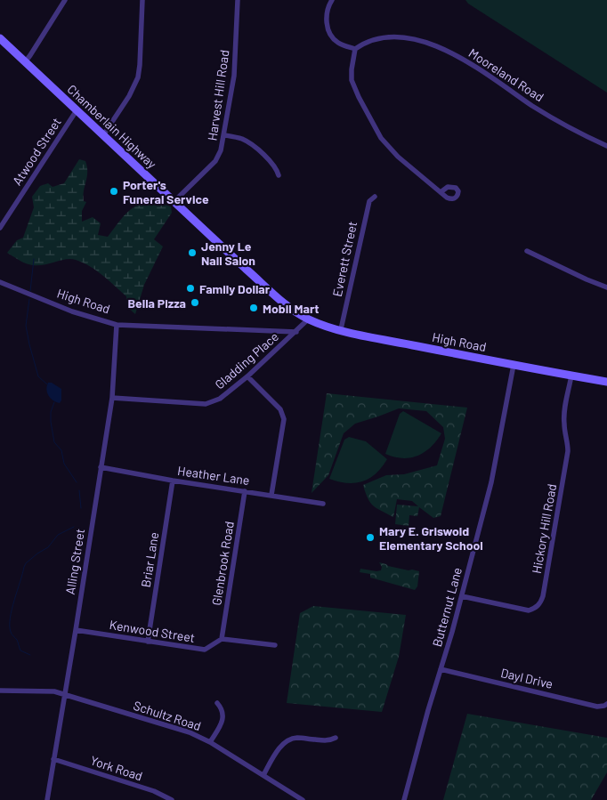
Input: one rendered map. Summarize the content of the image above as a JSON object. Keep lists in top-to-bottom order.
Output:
{
  "streets": {
    "main road": ["Chamberlain Highway", "High Road"],
    "street": [
      "Mooreland Road",
      "Harvest Hill Road",
      "Atwood Street",
      "Everett Street",
      "Gladding Place",
      "Heather Lane",
      "Hickory Hill Road",
      "Briar Lane",
      "Alling Street",
      "Glenbrook Road",
      "Butternut Lane",
      "Kenwood Street",
      "Dayl Drive",
      "Schultz Road",
      "York Road"
    ]
  },
  "crossings": [
    ["Harvest Hill Road", "Chamberlain Highway"],
    ["Chamberlain Highway", "Atwood Street"],
    ["Chamberlain Highway", "High Road"],
    ["Chamberlain Highway", "Gladding Place"],
    ["Everett Street", "High Road"],
    ["High Road", "Gladding Place"],
    ["High Road", "Hickory Hill Road"],
    ["High Road", "Alling Street"],
    ["High Road", "Butternut Lane"],
    ["Gladding Place", "Alling Street"],
    ["Heather Lane", "Briar Lane"],
    ["Heather Lane", "Alling Street"],
    ["Heather Lane", "Glenbrook Road"],
    ["Hickory Hill Road", "Butternut Lane"],
    ["Briar Lane", "Kenwood Street"],
    ["Alling Street", "Kenwood Street"],
    ["Alling Street", "Schultz Road"],
    ["Alling Street", "York Road"],
    ["Glenbrook Road", "Kenwood Street"],
    ["Butternut Lane", "Dayl Drive"]
  ],
  "places": [
    "Porter's Funeral Service",
    "Jenny Le Nail Salon",
    "Family Dollar",
    "Bella Pizza",
    "Mobil Mart",
    "Mary E. Griswold Elementary School"
  ]
}
